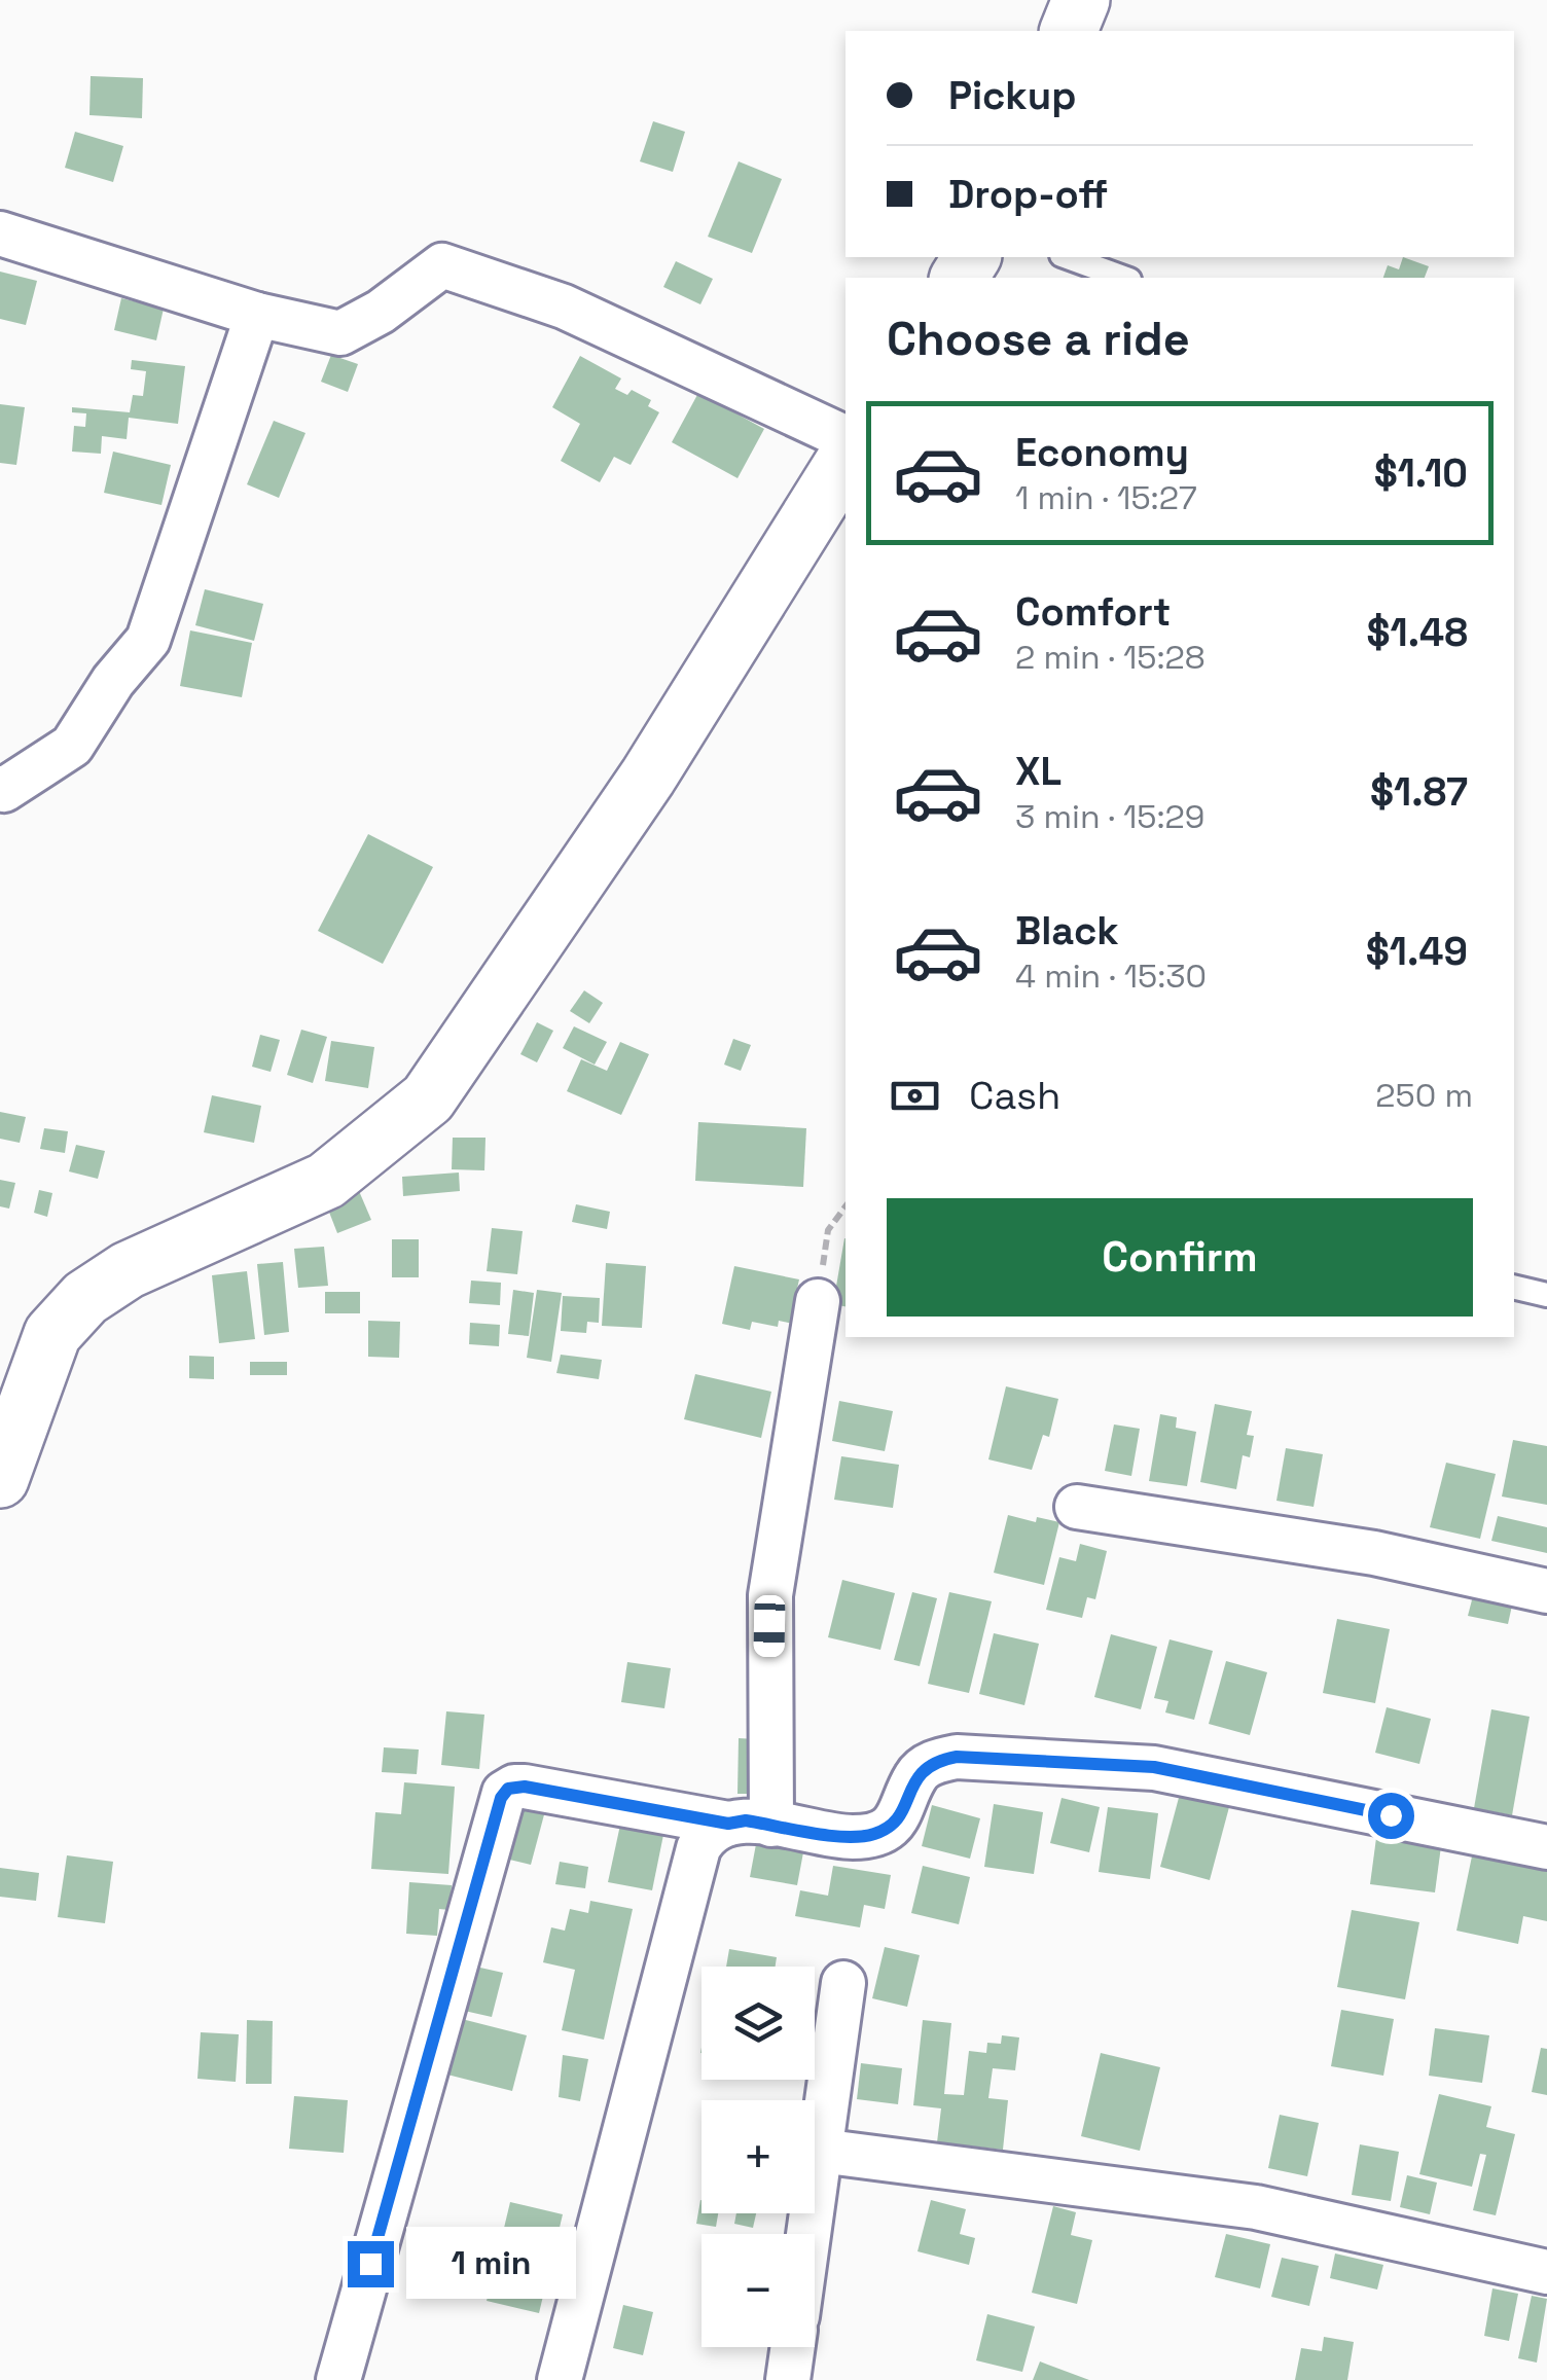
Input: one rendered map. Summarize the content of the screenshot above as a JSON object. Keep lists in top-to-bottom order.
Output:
{
  "page": {
    "banner": ["Pickup", "Drop-off"],
    "heading": "Choose a ride",
    "list": [
      {
        "name": "Economy",
        "note": "1 min · 15:27",
        "value": "$1.10"
      },
      {
        "name": "Comfort",
        "note": "2 min · 15:28",
        "value": "$1.48"
      },
      {
        "name": "XL",
        "note": "3 min · 15:29",
        "value": "$1.87"
      },
      {
        "name": "Black",
        "note": "4 min · 15:30",
        "value": "$1.49"
      }
    ],
    "pay": ["Cash", "250 m"],
    "buttons": "Confirm",
    "map_buttons": ["+", "−"],
    "bubble": "1 min"
  }
}
